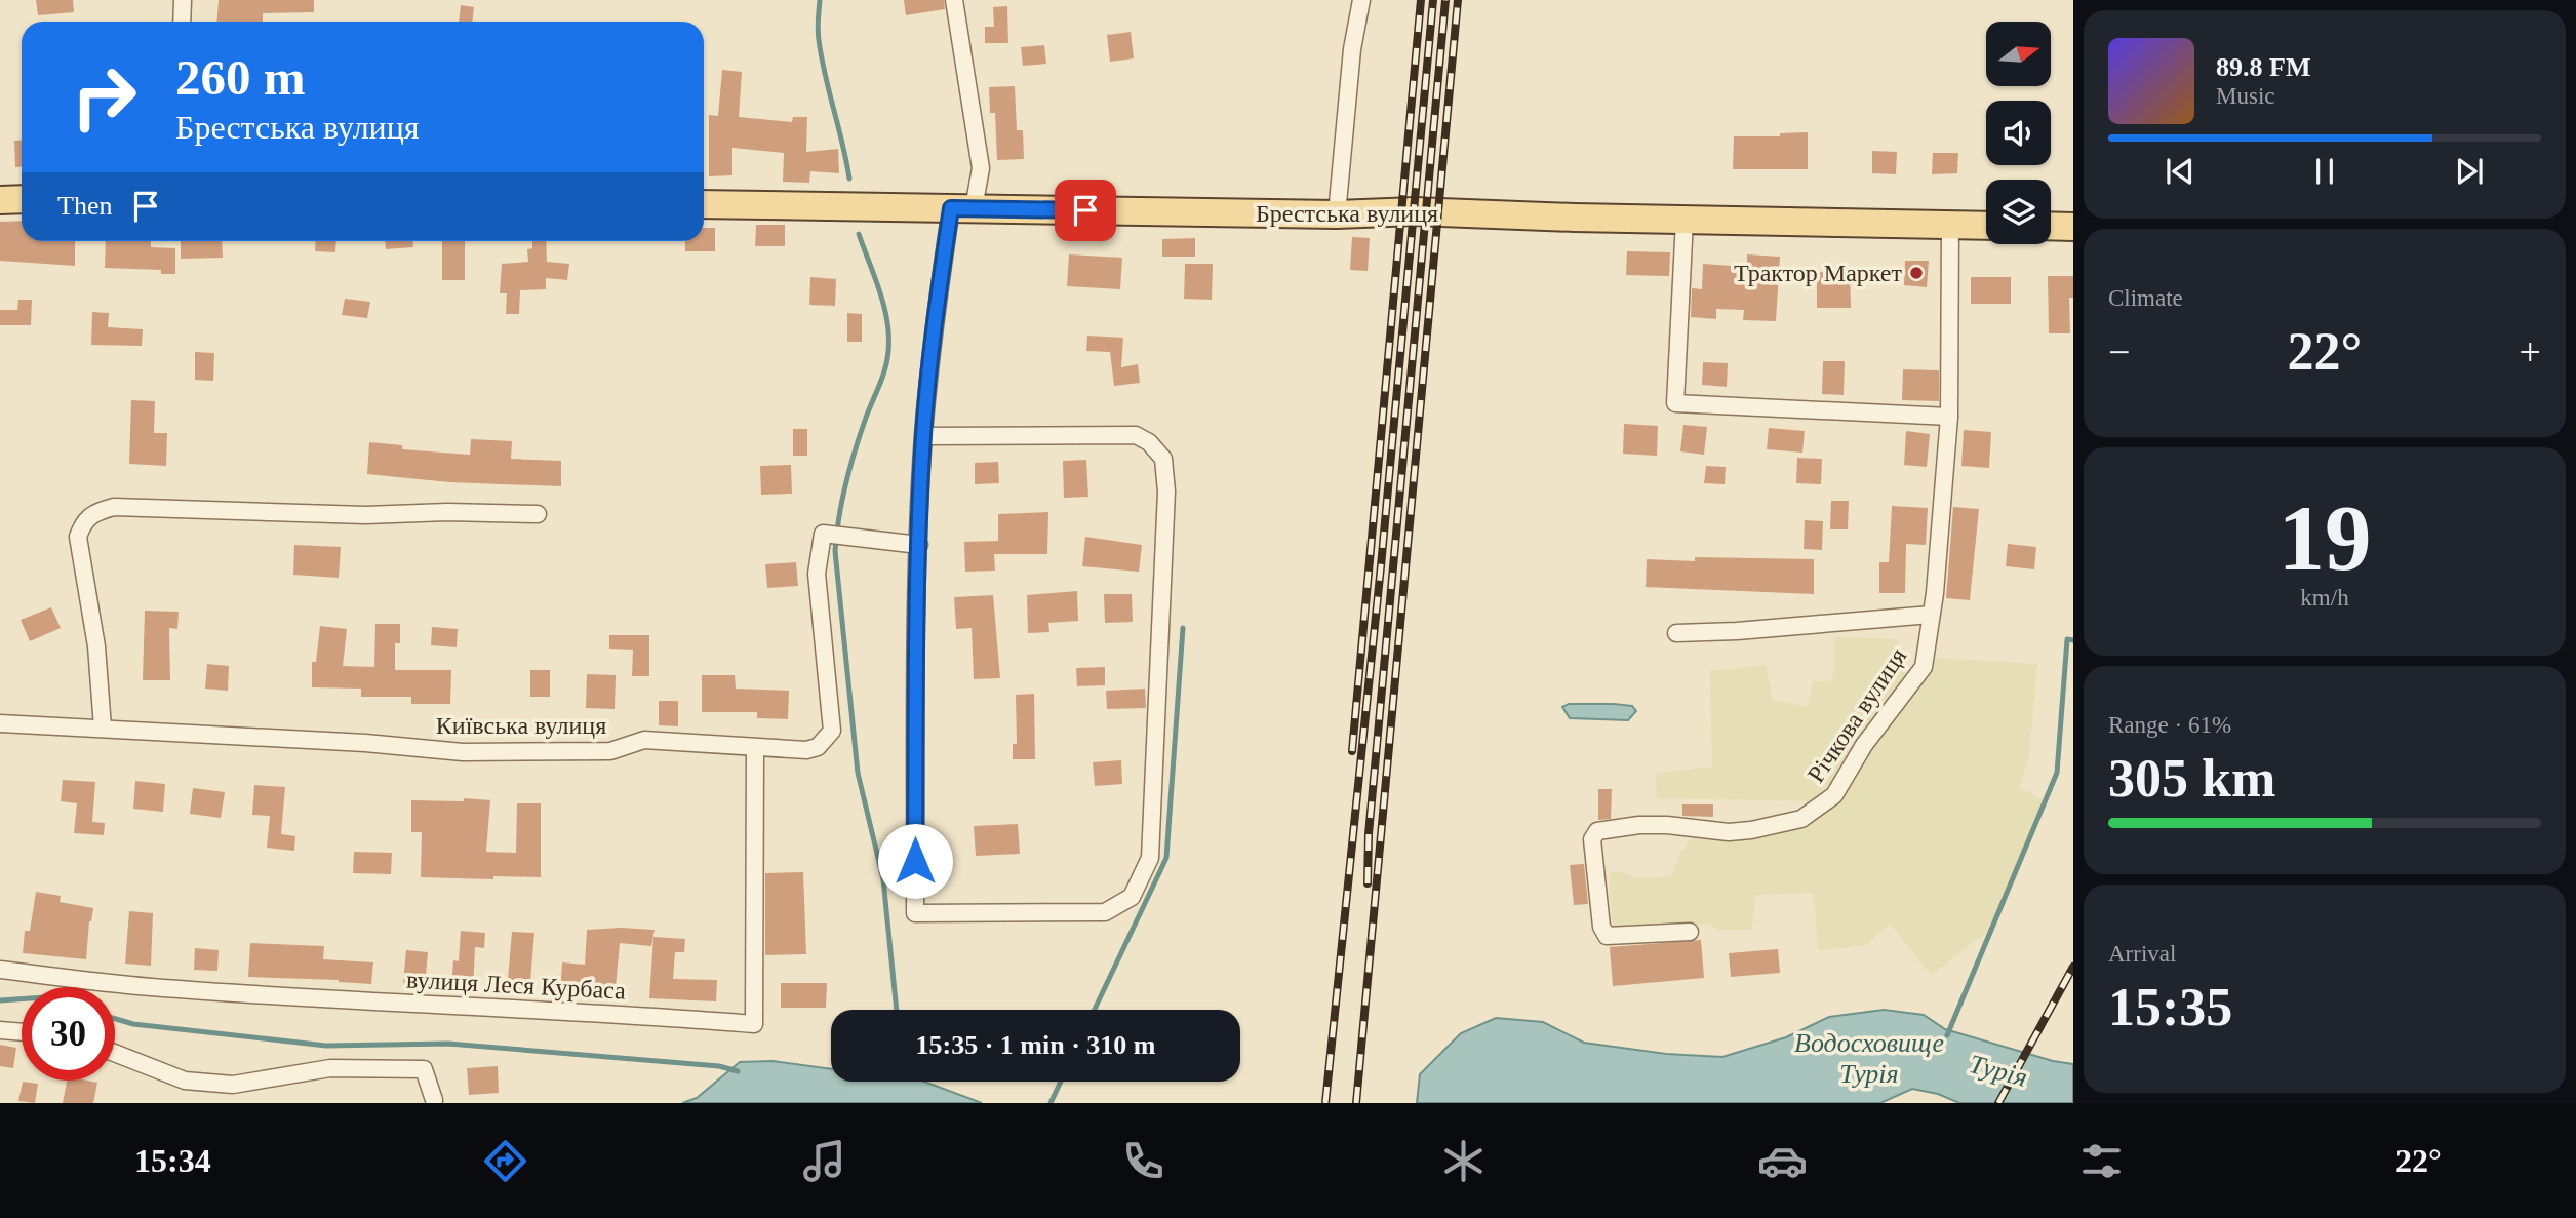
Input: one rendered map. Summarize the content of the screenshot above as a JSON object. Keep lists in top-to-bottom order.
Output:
{
  "streets": {
    "main road": ["Брестська вулиця"],
    "street": ["Річкова вулиця", "Київська вулиця", "вулиця Леся Курбаса"]
  },
  "crossings": [
    ["Брестська вулиця", "Річкова вулиця"],
    ["Київська вулиця", "вулиця Леся Курбаса"]
  ],
  "water": ["Водосховище Турія", "Турія"],
  "places": ["Трактор Маркет"],
  "north": "right",
  "page": {
    "turn": ["260 m", "Брестська вулиця"],
    "song": ["89.8 FM", "Music"],
    "then": "Then",
    "tile": [
      "Climate",
      ["19", "km/h"],
      ["Range · 61%", "305 km"],
      ["Arrival", "15:35"]
    ],
    "heat": ["−", "22°", "+"],
    "limit": "30",
    "trip": "15:35 · 1 min · 310 m",
    "tabs": ["15:34", "22°"]
  }
}
